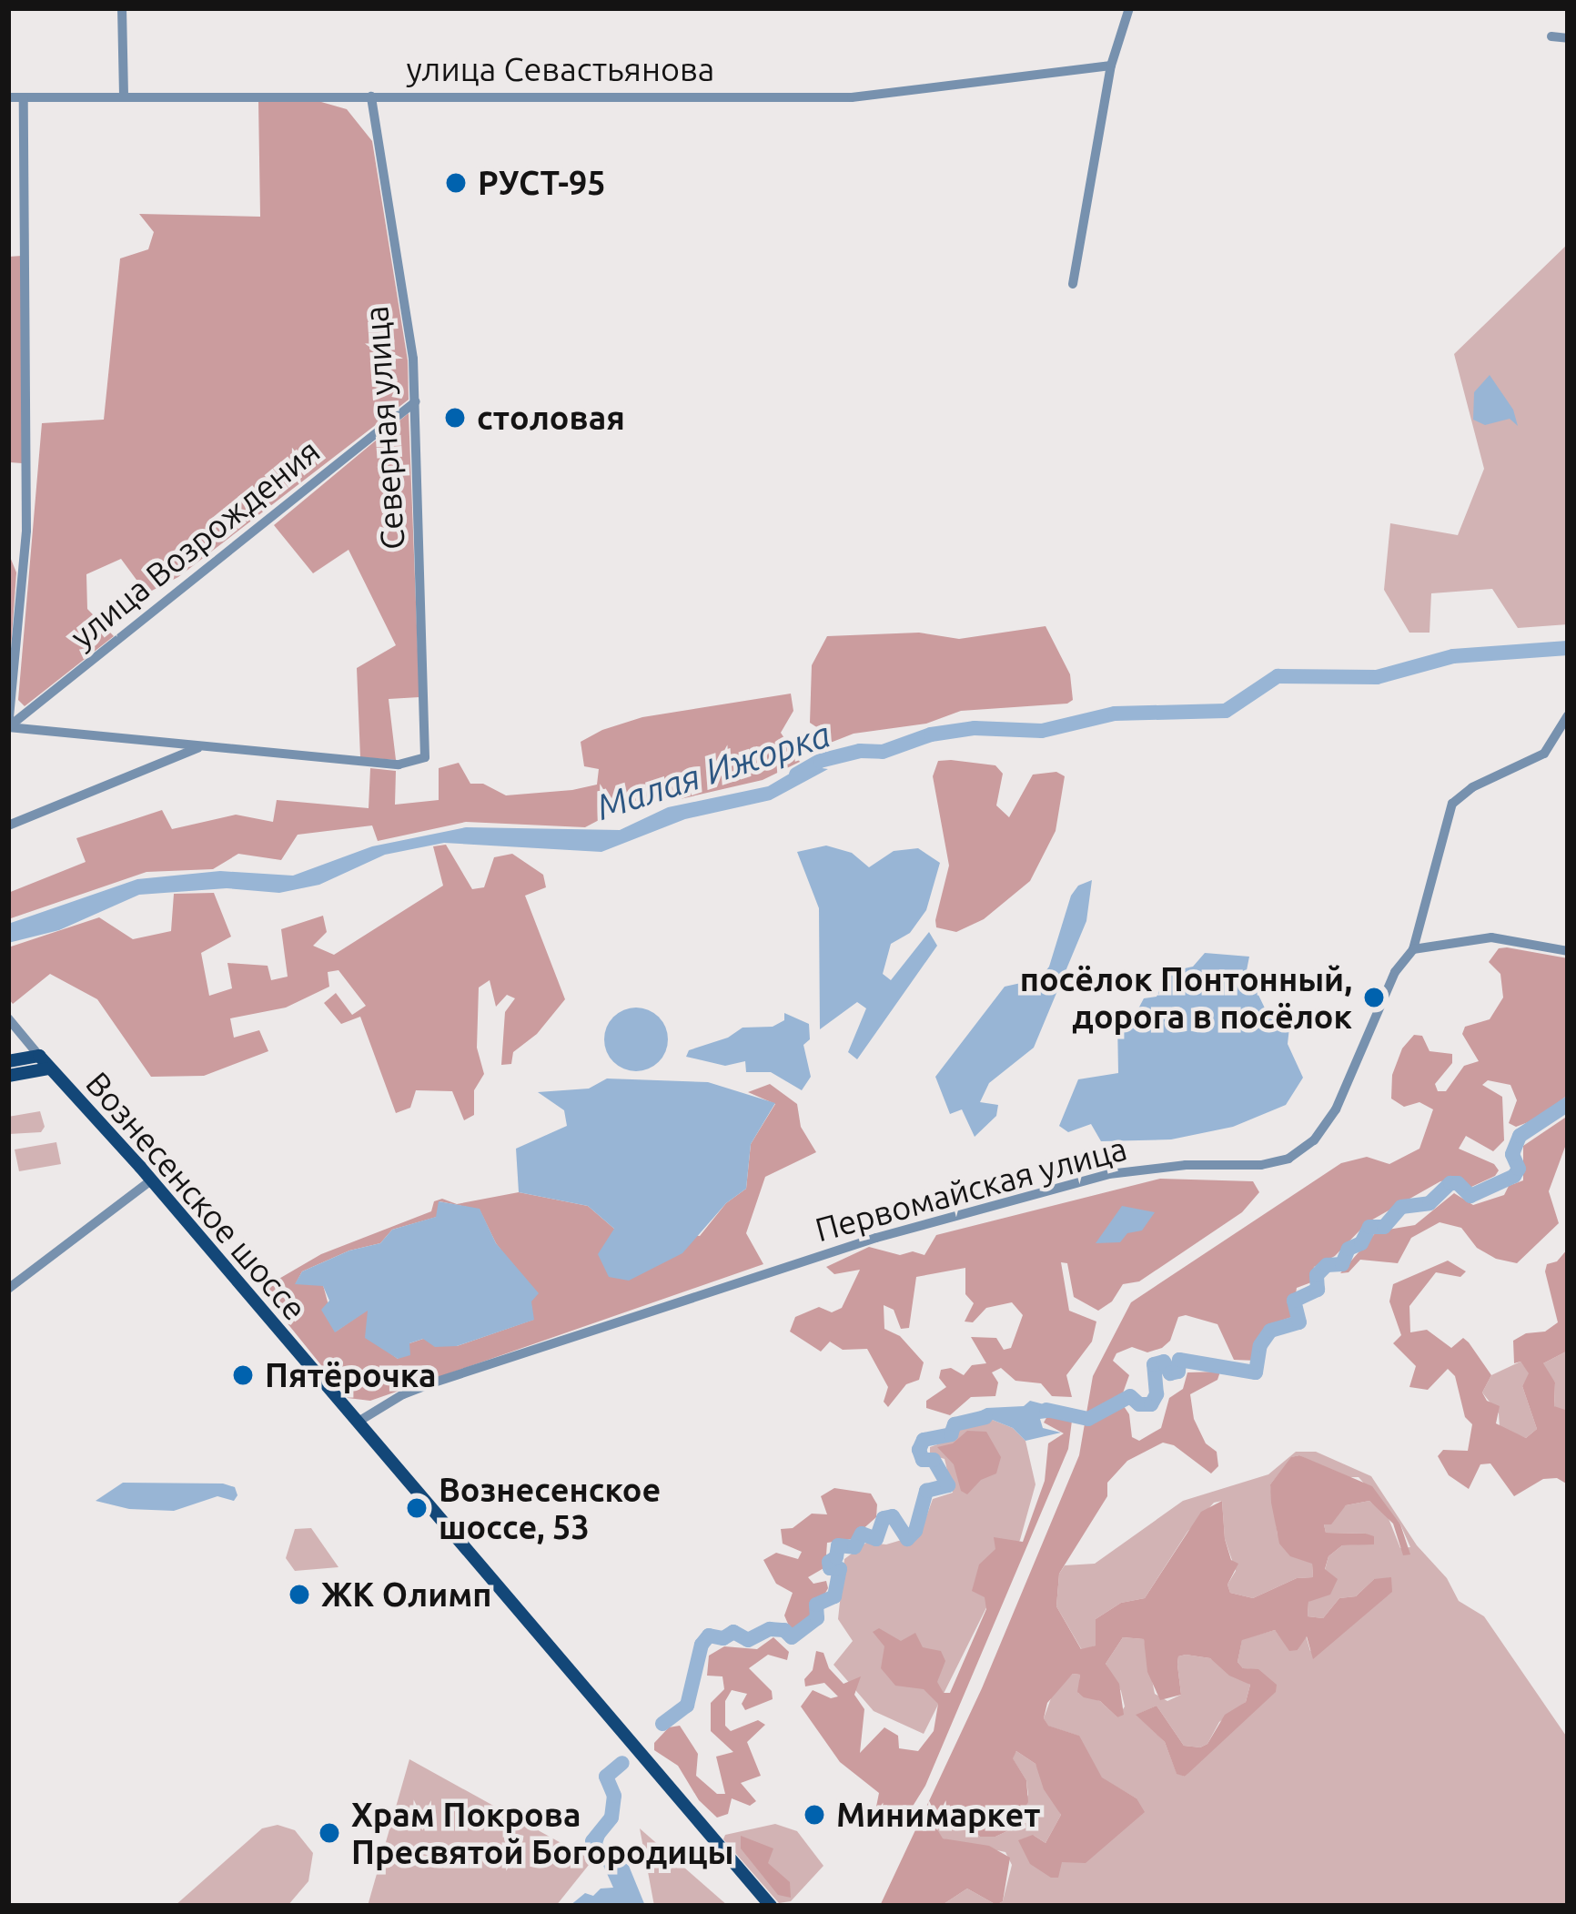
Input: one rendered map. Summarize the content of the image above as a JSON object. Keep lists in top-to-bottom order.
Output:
{
  "streets": {
    "main road": ["Вознесенское шоссе"],
    "street": [
      "улица Севастьянова",
      "Северная улица",
      "улица Возрождения",
      "Первомайская улица"
    ]
  },
  "crossings": [
    ["улица Севастьянова", "Северная улица"],
    ["Северная улица", "улица Возрождения"],
    ["Первомайская улица", "Вознесенское шоссе"]
  ],
  "water": ["Малая Ижорка"],
  "places": [
    "РУСТ-95",
    "столовая",
    "посёлок Понтонный, дорога в посёлок",
    "Пятёрочка",
    "Вознесенское шоссе, 53",
    "ЖК Олимп",
    "Минимаркет",
    "Храм Покрова Пресвятой Богородицы"
  ]
}
